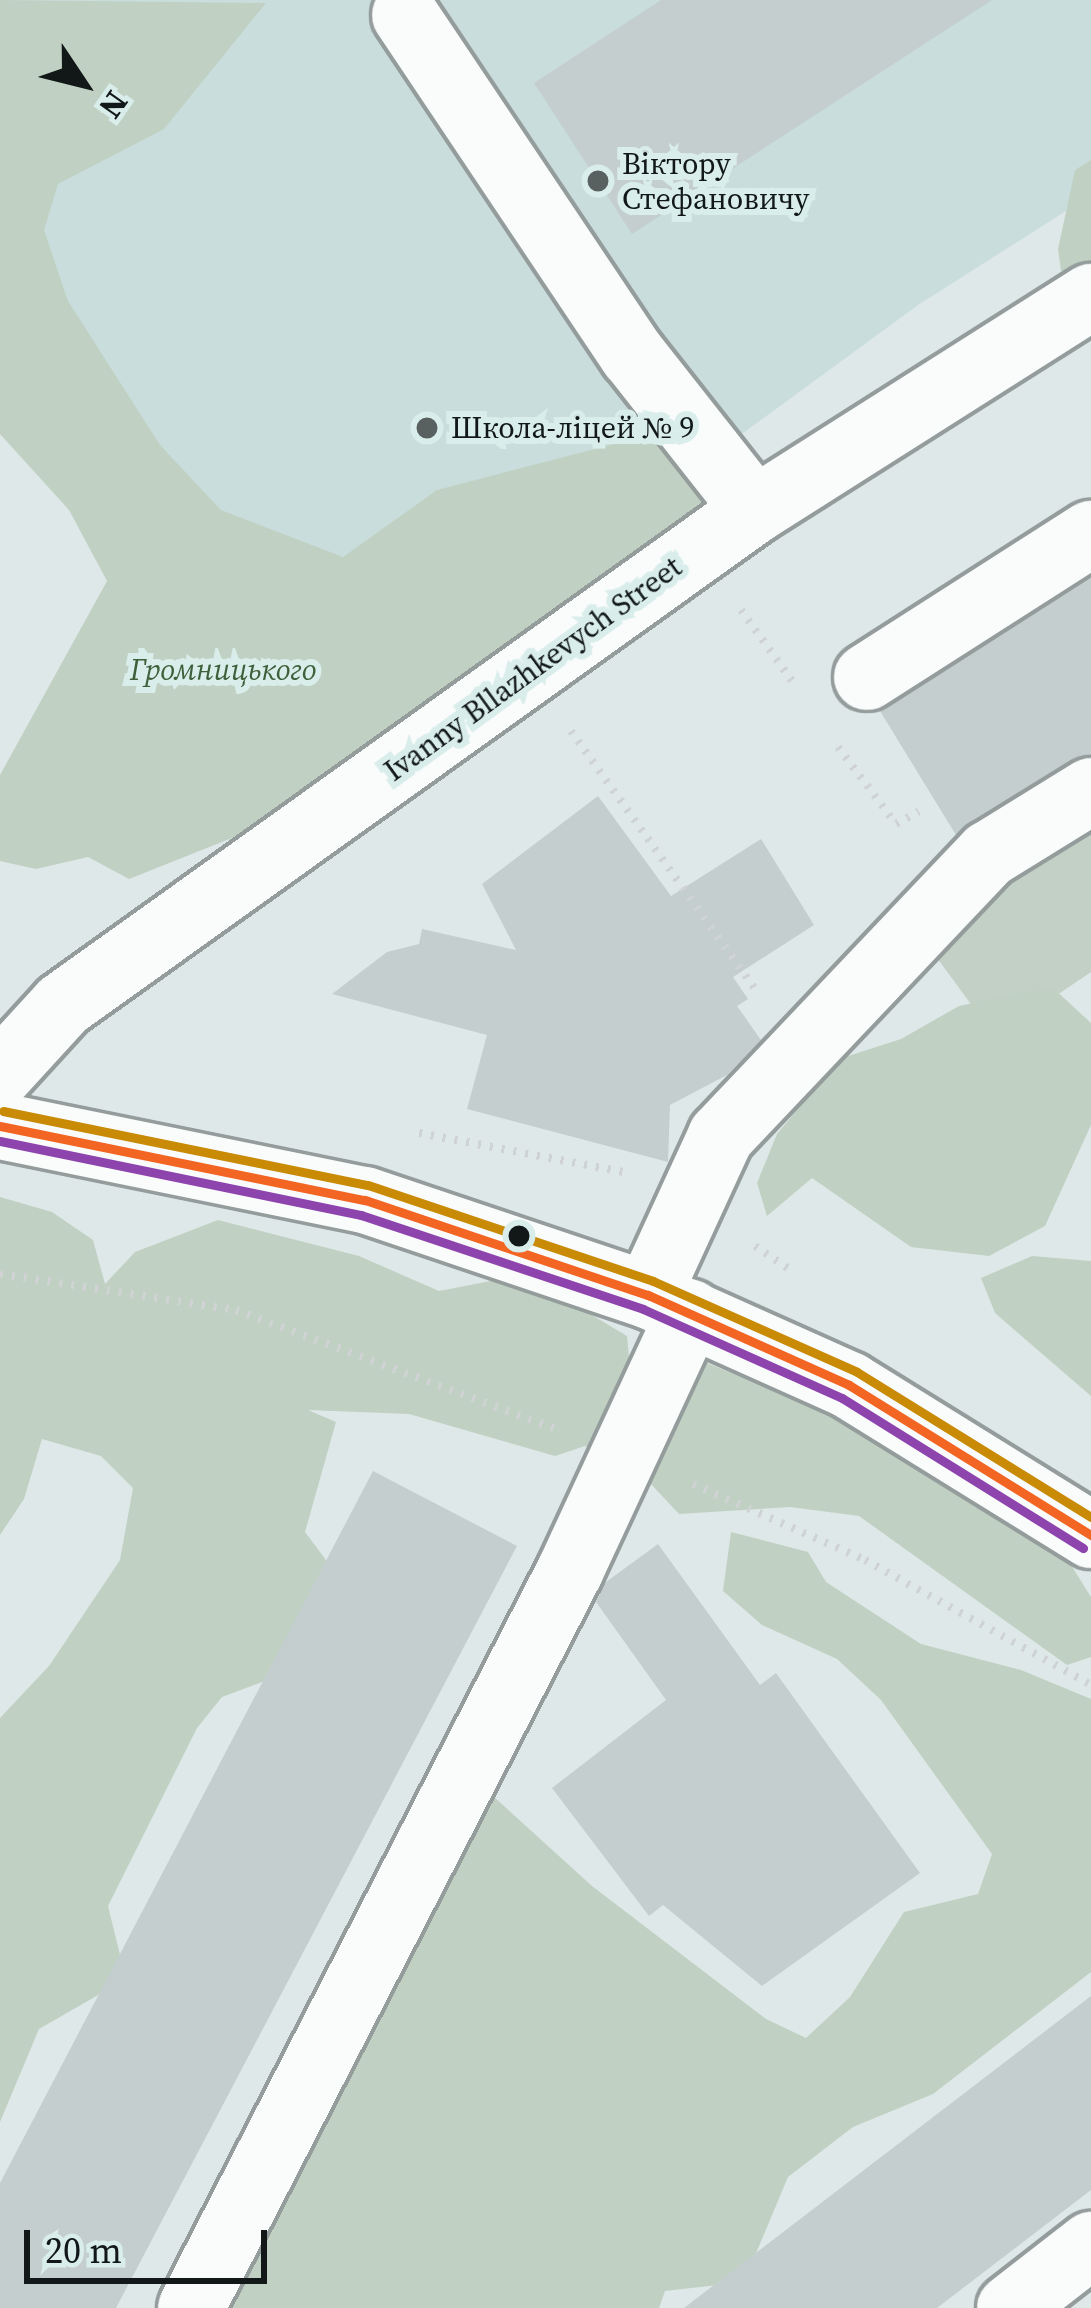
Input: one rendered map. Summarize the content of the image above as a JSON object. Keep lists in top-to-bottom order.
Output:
{
  "streets": {
    "street": ["Ivanny Bllazhkevych Street"]
  },
  "parks": ["Громницького"],
  "places": ["Віктору Стефановичу", "Школа-ліцей № 9"],
  "scale_bar": "20 m",
  "north": "bottom right"
}
